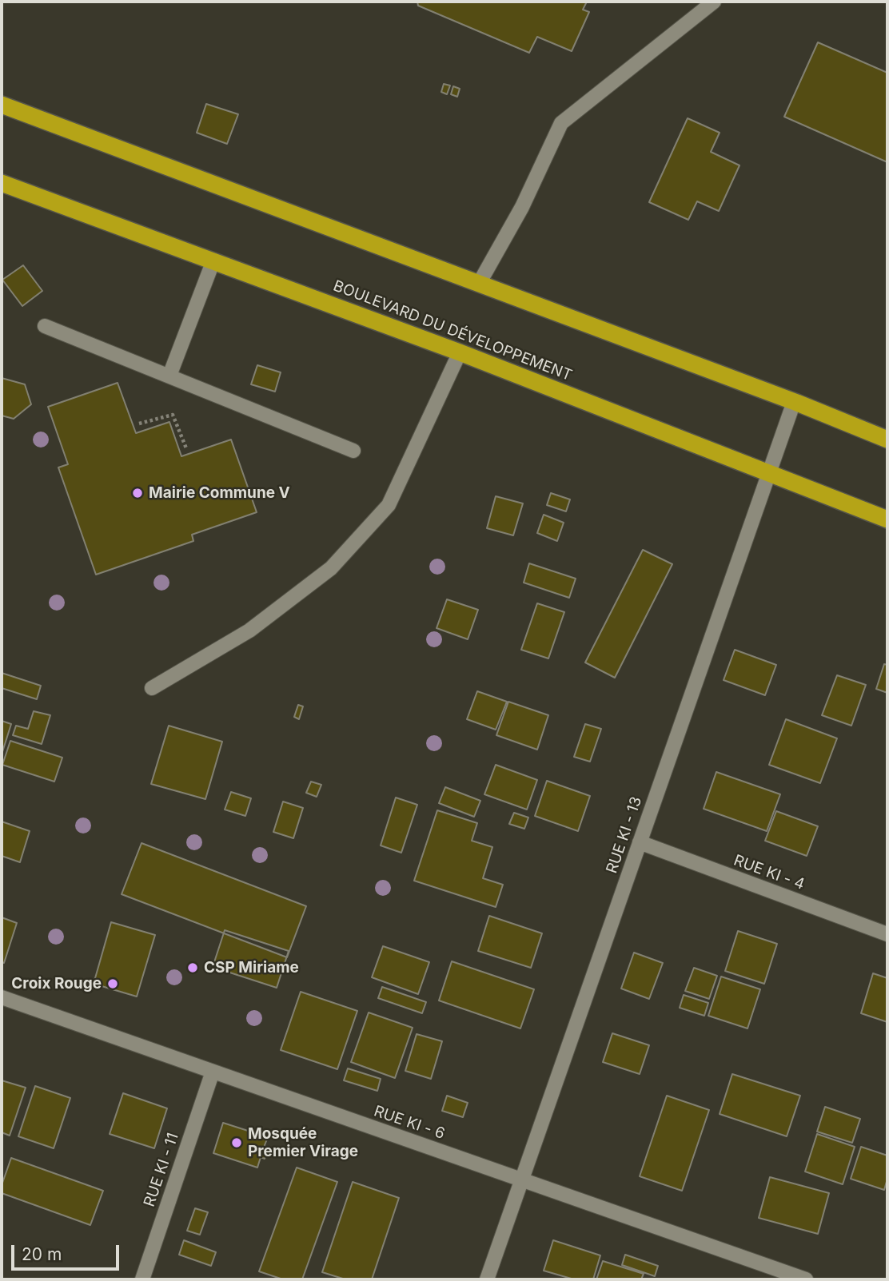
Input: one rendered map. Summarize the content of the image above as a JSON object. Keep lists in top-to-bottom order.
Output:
{
  "streets": {
    "highway": ["BOULEVARD DU DÉVELOPPEMENT"],
    "street": [
      "RUE KI - 13",
      "RUE KI - 4",
      "RUE KI - 6",
      "RUE KI - 11"
    ]
  },
  "crossings": [
    ["BOULEVARD DU DÉVELOPPEMENT", "RUE KI - 13"],
    ["RUE KI - 13", "RUE KI - 4"],
    ["RUE KI - 13", "RUE KI - 6"],
    ["RUE KI - 6", "RUE KI - 11"]
  ],
  "places": [
    "Mairie Commune V",
    "CSP Miriame",
    "Croix Rouge",
    "Mosquée Premier Virage"
  ],
  "scale_bar": "20 m"
}
